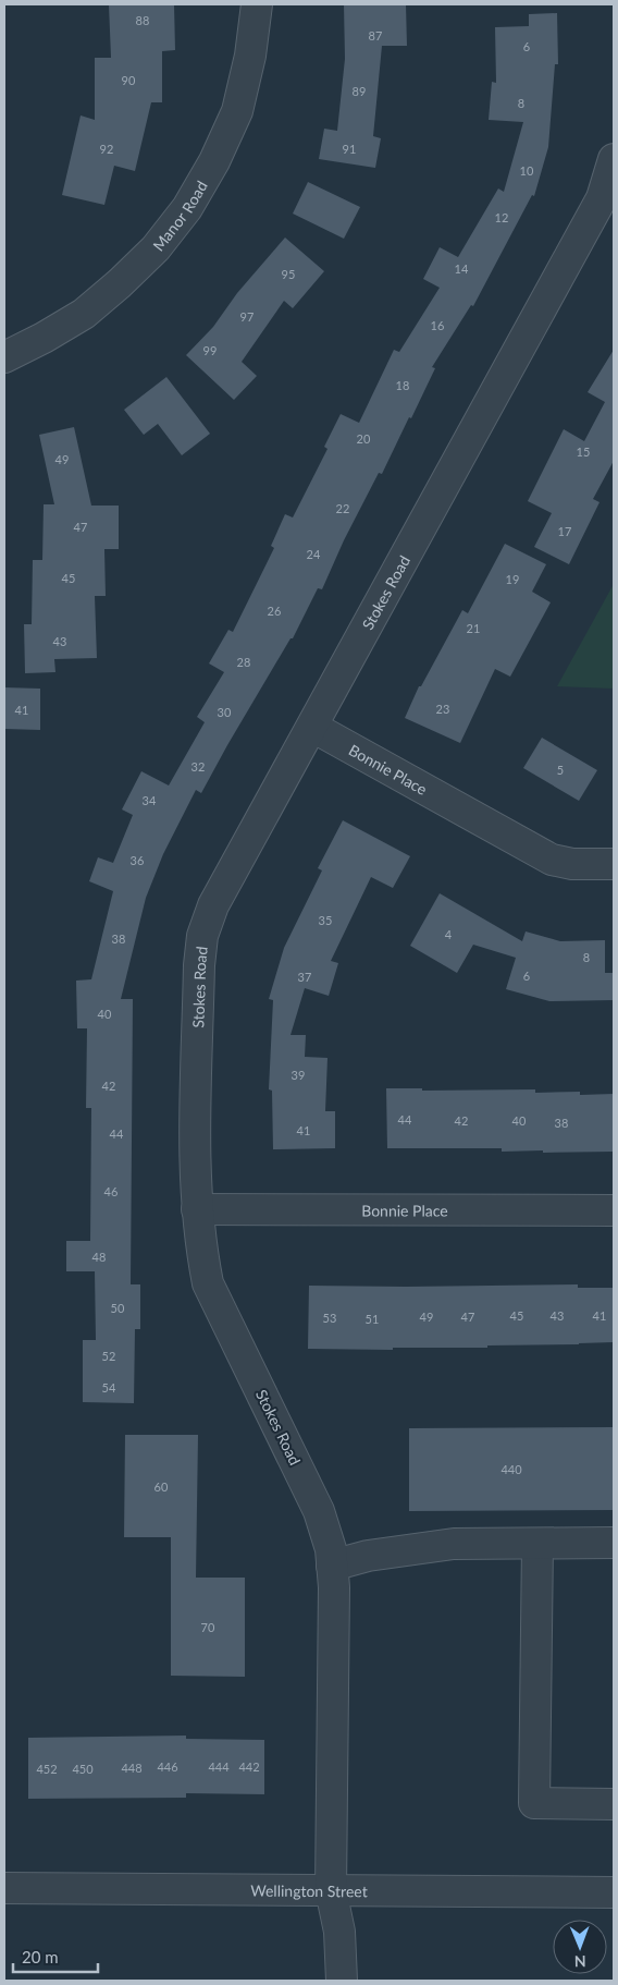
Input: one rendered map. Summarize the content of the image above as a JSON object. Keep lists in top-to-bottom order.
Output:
{
  "streets": {
    "street": [
      "Manor Road",
      "Stokes Road",
      "Bonnie Place",
      "Wellington Street"
    ]
  },
  "crossings": [
    ["Stokes Road", "Bonnie Place"],
    ["Stokes Road", "Wellington Street"]
  ],
  "house_numbers": [
    "88",
    "87",
    "6",
    "90",
    "89",
    "8",
    "92",
    "91",
    "10",
    "12",
    "14",
    "95",
    "97",
    "16",
    "99",
    "18",
    "20",
    "15",
    "49",
    "22",
    "47",
    "17",
    "24",
    "45",
    "19",
    "26",
    "21",
    "43",
    "28",
    "23",
    "41",
    "30",
    "32",
    "5",
    "34",
    "36",
    "35",
    "4",
    "38",
    "8",
    "6",
    "37",
    "40",
    "39",
    "42",
    "44",
    "42",
    "40",
    "38",
    "41",
    "44",
    "46",
    "48",
    "50",
    "45",
    "43",
    "41",
    "49",
    "47",
    "53",
    "51",
    "52",
    "54",
    "440",
    "60",
    "70",
    "446",
    "444",
    "442",
    "448",
    "452",
    "450"
  ],
  "scale_bar": "20 m",
  "north": "bottom"
}
